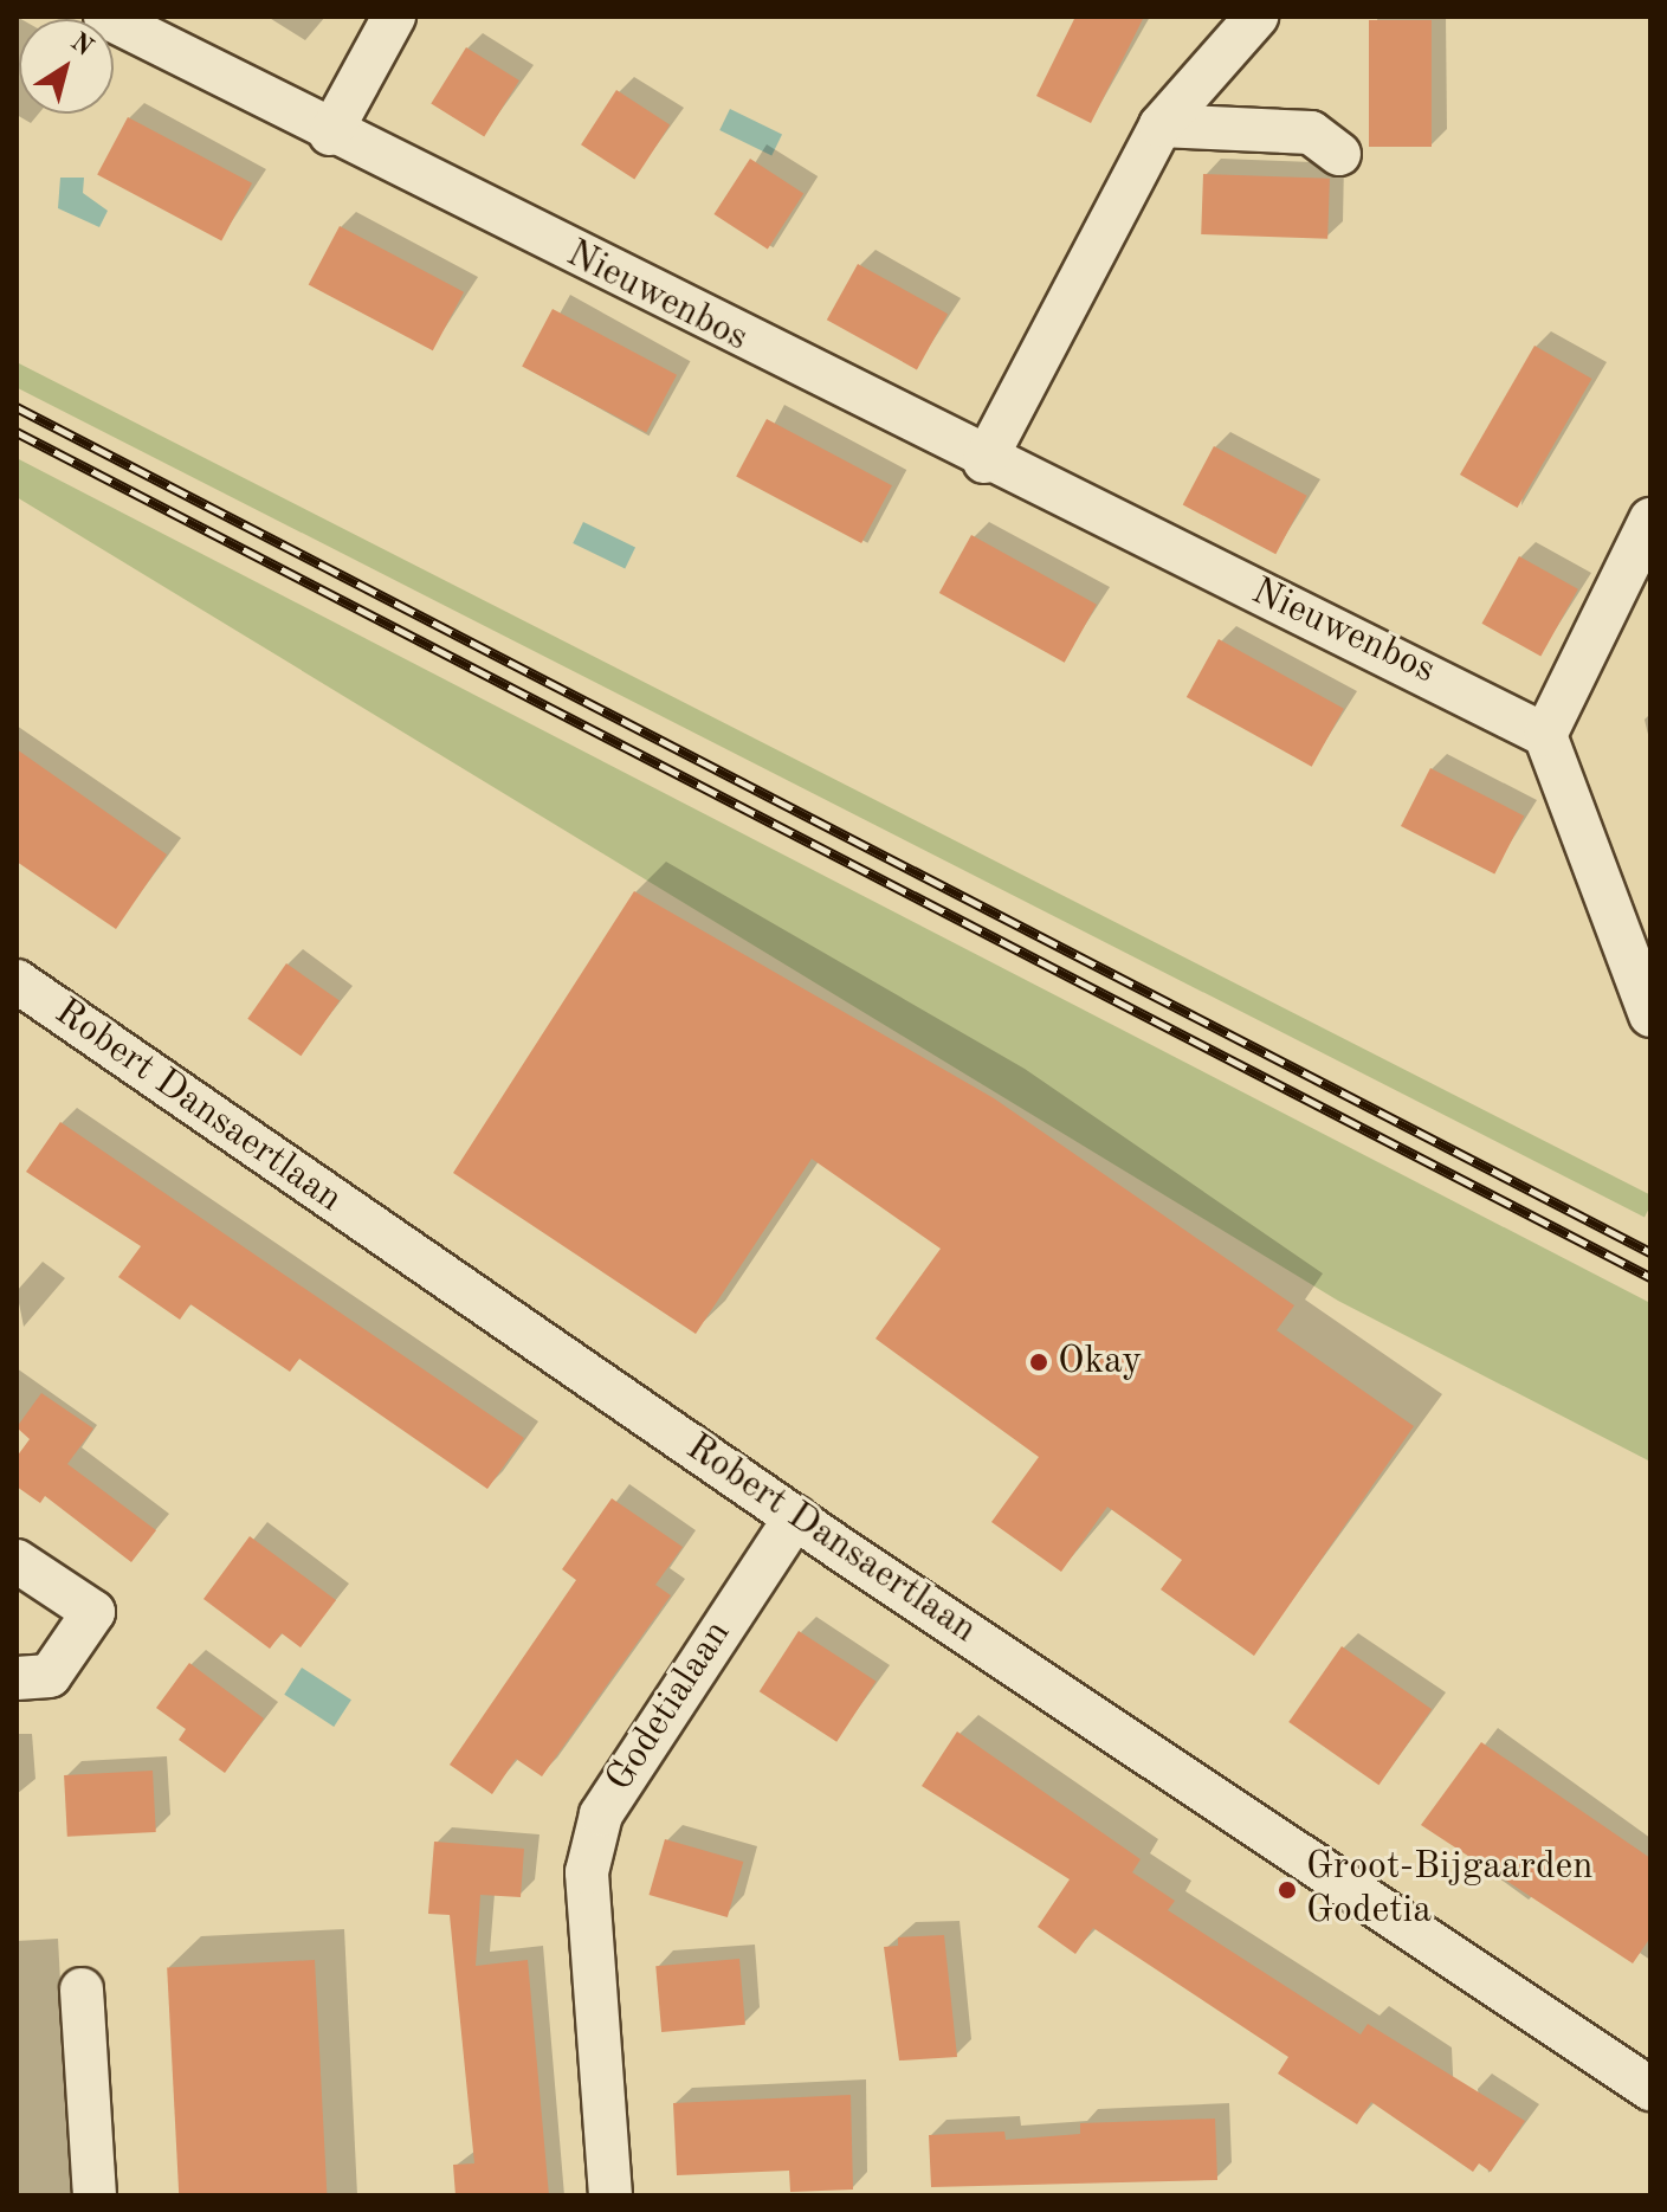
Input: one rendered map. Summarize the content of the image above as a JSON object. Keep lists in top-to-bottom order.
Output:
{
  "streets": {
    "street": ["Nieuwenbos", "Robert Dansaertlaan", "Godetialaan"]
  },
  "crossings": [
    ["Robert Dansaertlaan", "Godetialaan"]
  ],
  "places": ["Okay", "Groot-Bijgaarden Godetia"],
  "north": "top right"
}
